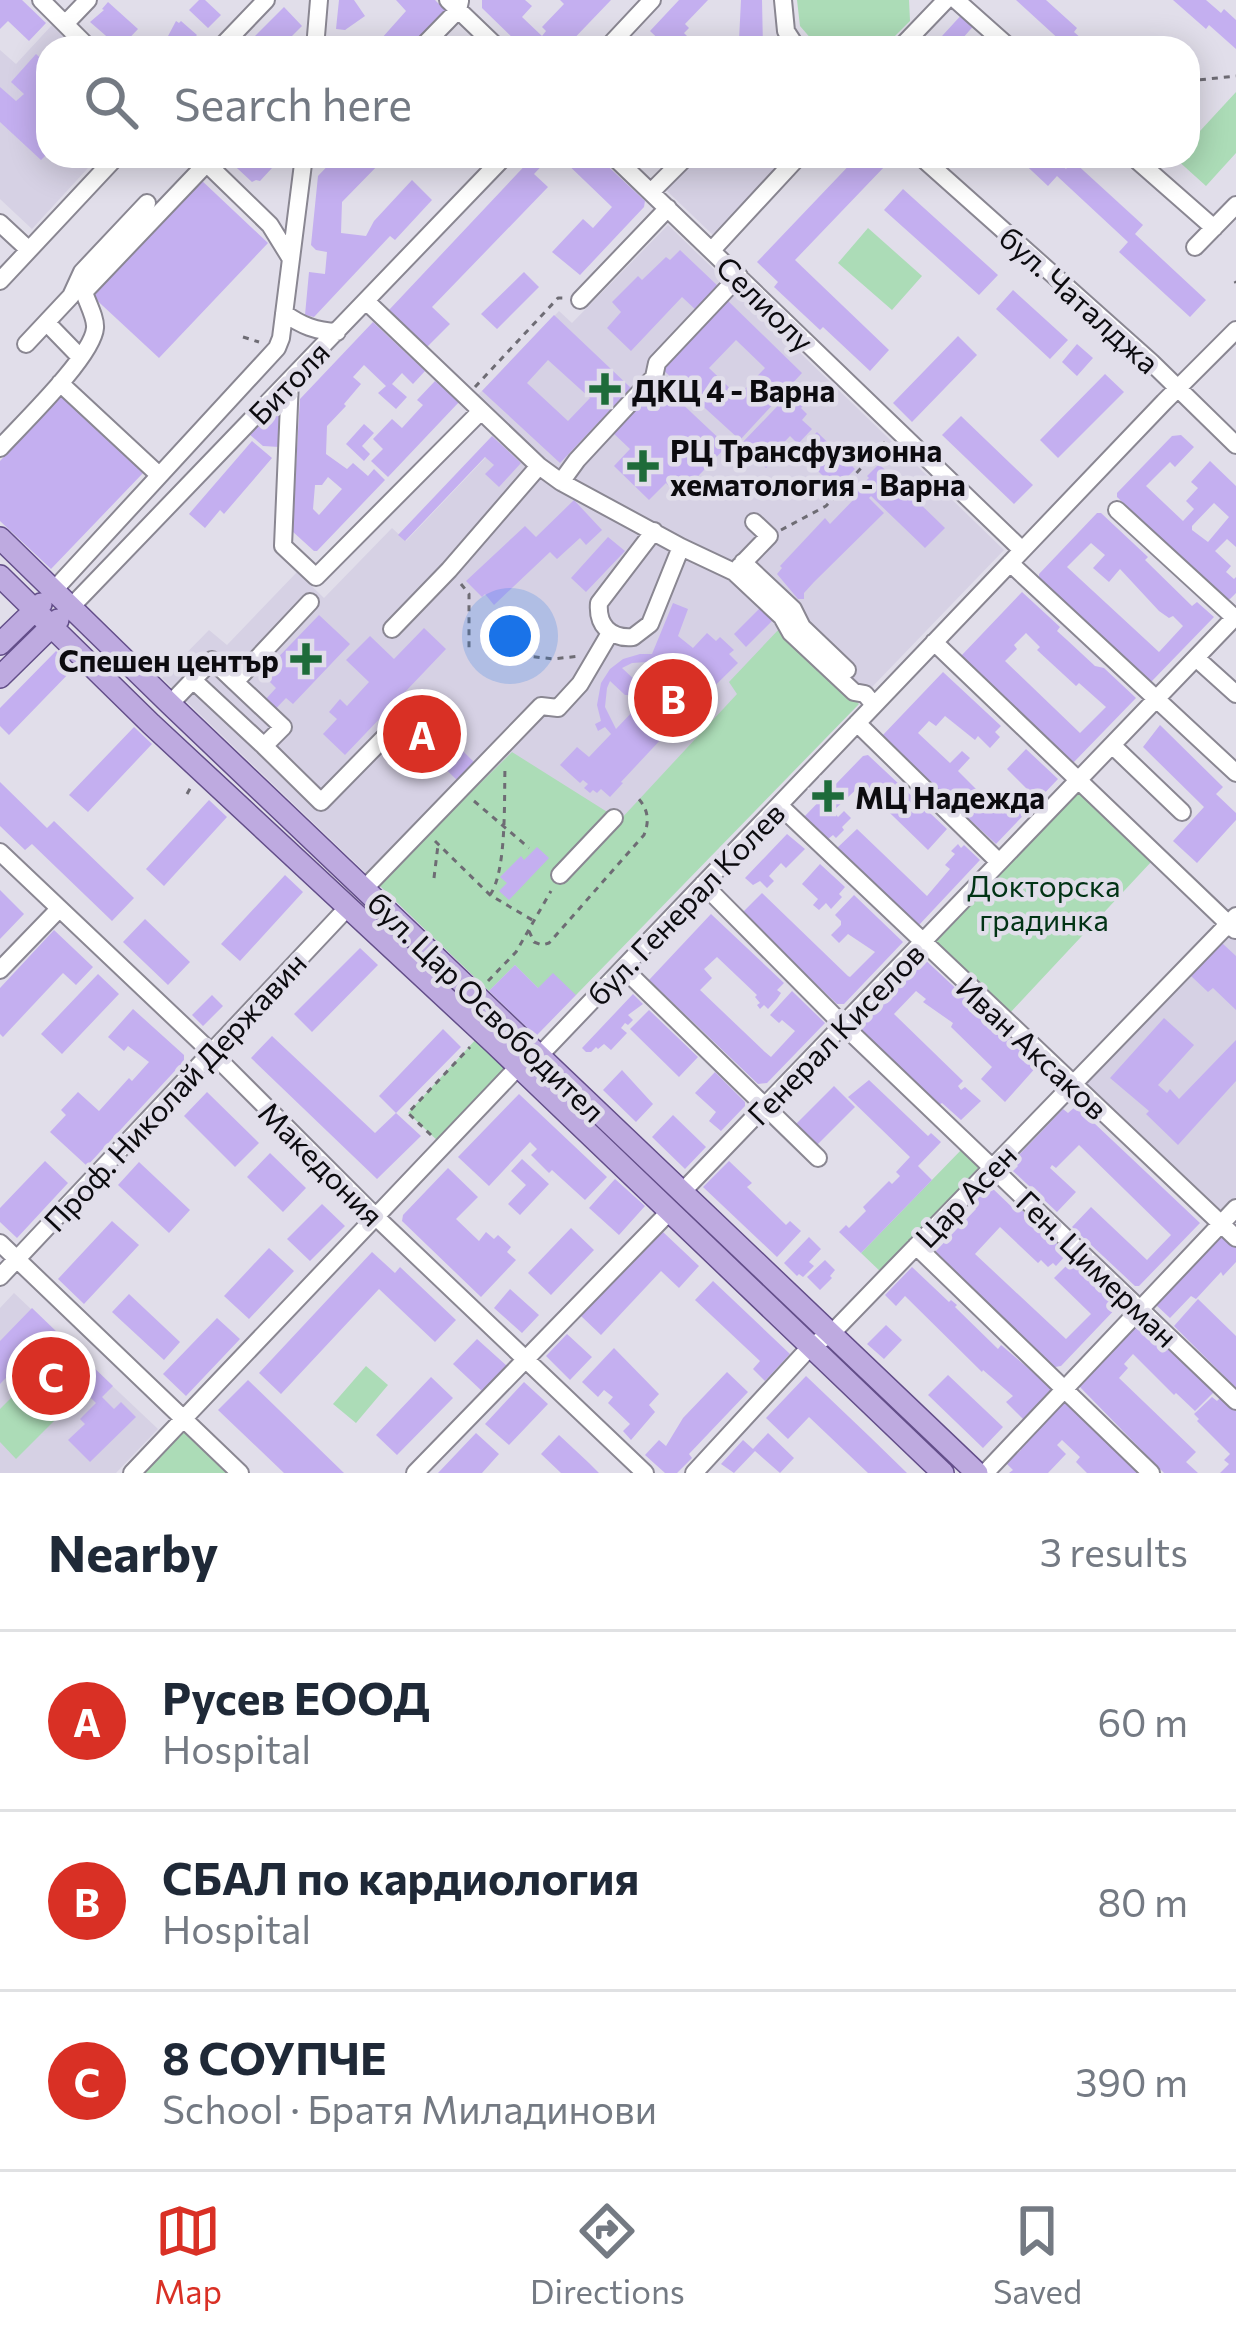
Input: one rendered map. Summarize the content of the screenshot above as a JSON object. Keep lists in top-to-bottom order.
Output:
{
  "streets": {
    "main road": ["бул. Цар Освободител"],
    "street": [
      "бул. Чаталджа",
      "Селиолу",
      "Битоля",
      "бул. Генерал Колев",
      "Генерал Киселов",
      "Иван Аксаков",
      "Проф. Николай Державин",
      "Македония",
      "Цар Асен",
      "Ген. Цимерман"
    ]
  },
  "crossings": [
    ["бул. Чаталджа", "бул. Генерал Колев"],
    ["Селиолу", "бул. Генерал Колев"],
    ["Селиолу", "Генерал Киселов"],
    ["Битоля", "бул. Цар Освободител"],
    ["бул. Генерал Колев", "бул. Цар Освободител"],
    ["бул. Генерал Колев", "Иван Аксаков"],
    ["бул. Генерал Колев", "Македония"],
    ["бул. Генерал Колев", "Ген. Цимерман"],
    ["бул. Цар Освободител", "Генерал Киселов"],
    ["бул. Цар Освободител", "Проф. Николай Державин"],
    ["бул. Цар Освободител", "Цар Асен"],
    ["Генерал Киселов", "Иван Аксаков"],
    ["Генерал Киселов", "Македония"],
    ["Генерал Киселов", "Ген. Цимерман"],
    ["Иван Аксаков", "Цар Асен"],
    ["Проф. Николай Державин", "Македония"],
    ["Цар Асен", "Ген. Цимерман"]
  ],
  "parks": ["Докторска градинка"],
  "places": {
    "health": [
      "ДКЦ 4 - Варна",
      "РЦ Трансфузионна хематология - Варна",
      "Спешен център",
      "МЦ Надежда"
    ]
  },
  "page": {
    "search": "Search here",
    "pins": ["B", "A", "C"],
    "heading": ["Nearby", "3 results"],
    "list": [
      {
        "mark": "A",
        "name": "Русев ЕООД",
        "note": "Hospital",
        "value": "60 m"
      },
      {
        "mark": "B",
        "name": "СБАЛ по кардиология",
        "note": "Hospital",
        "value": "80 m"
      },
      {
        "mark": "C",
        "name": "8 СОУПЧЕ",
        "note": "School · Братя Миладинови",
        "value": "390 m"
      }
    ],
    "nav": ["Map", "Directions", "Saved"]
  }
}
